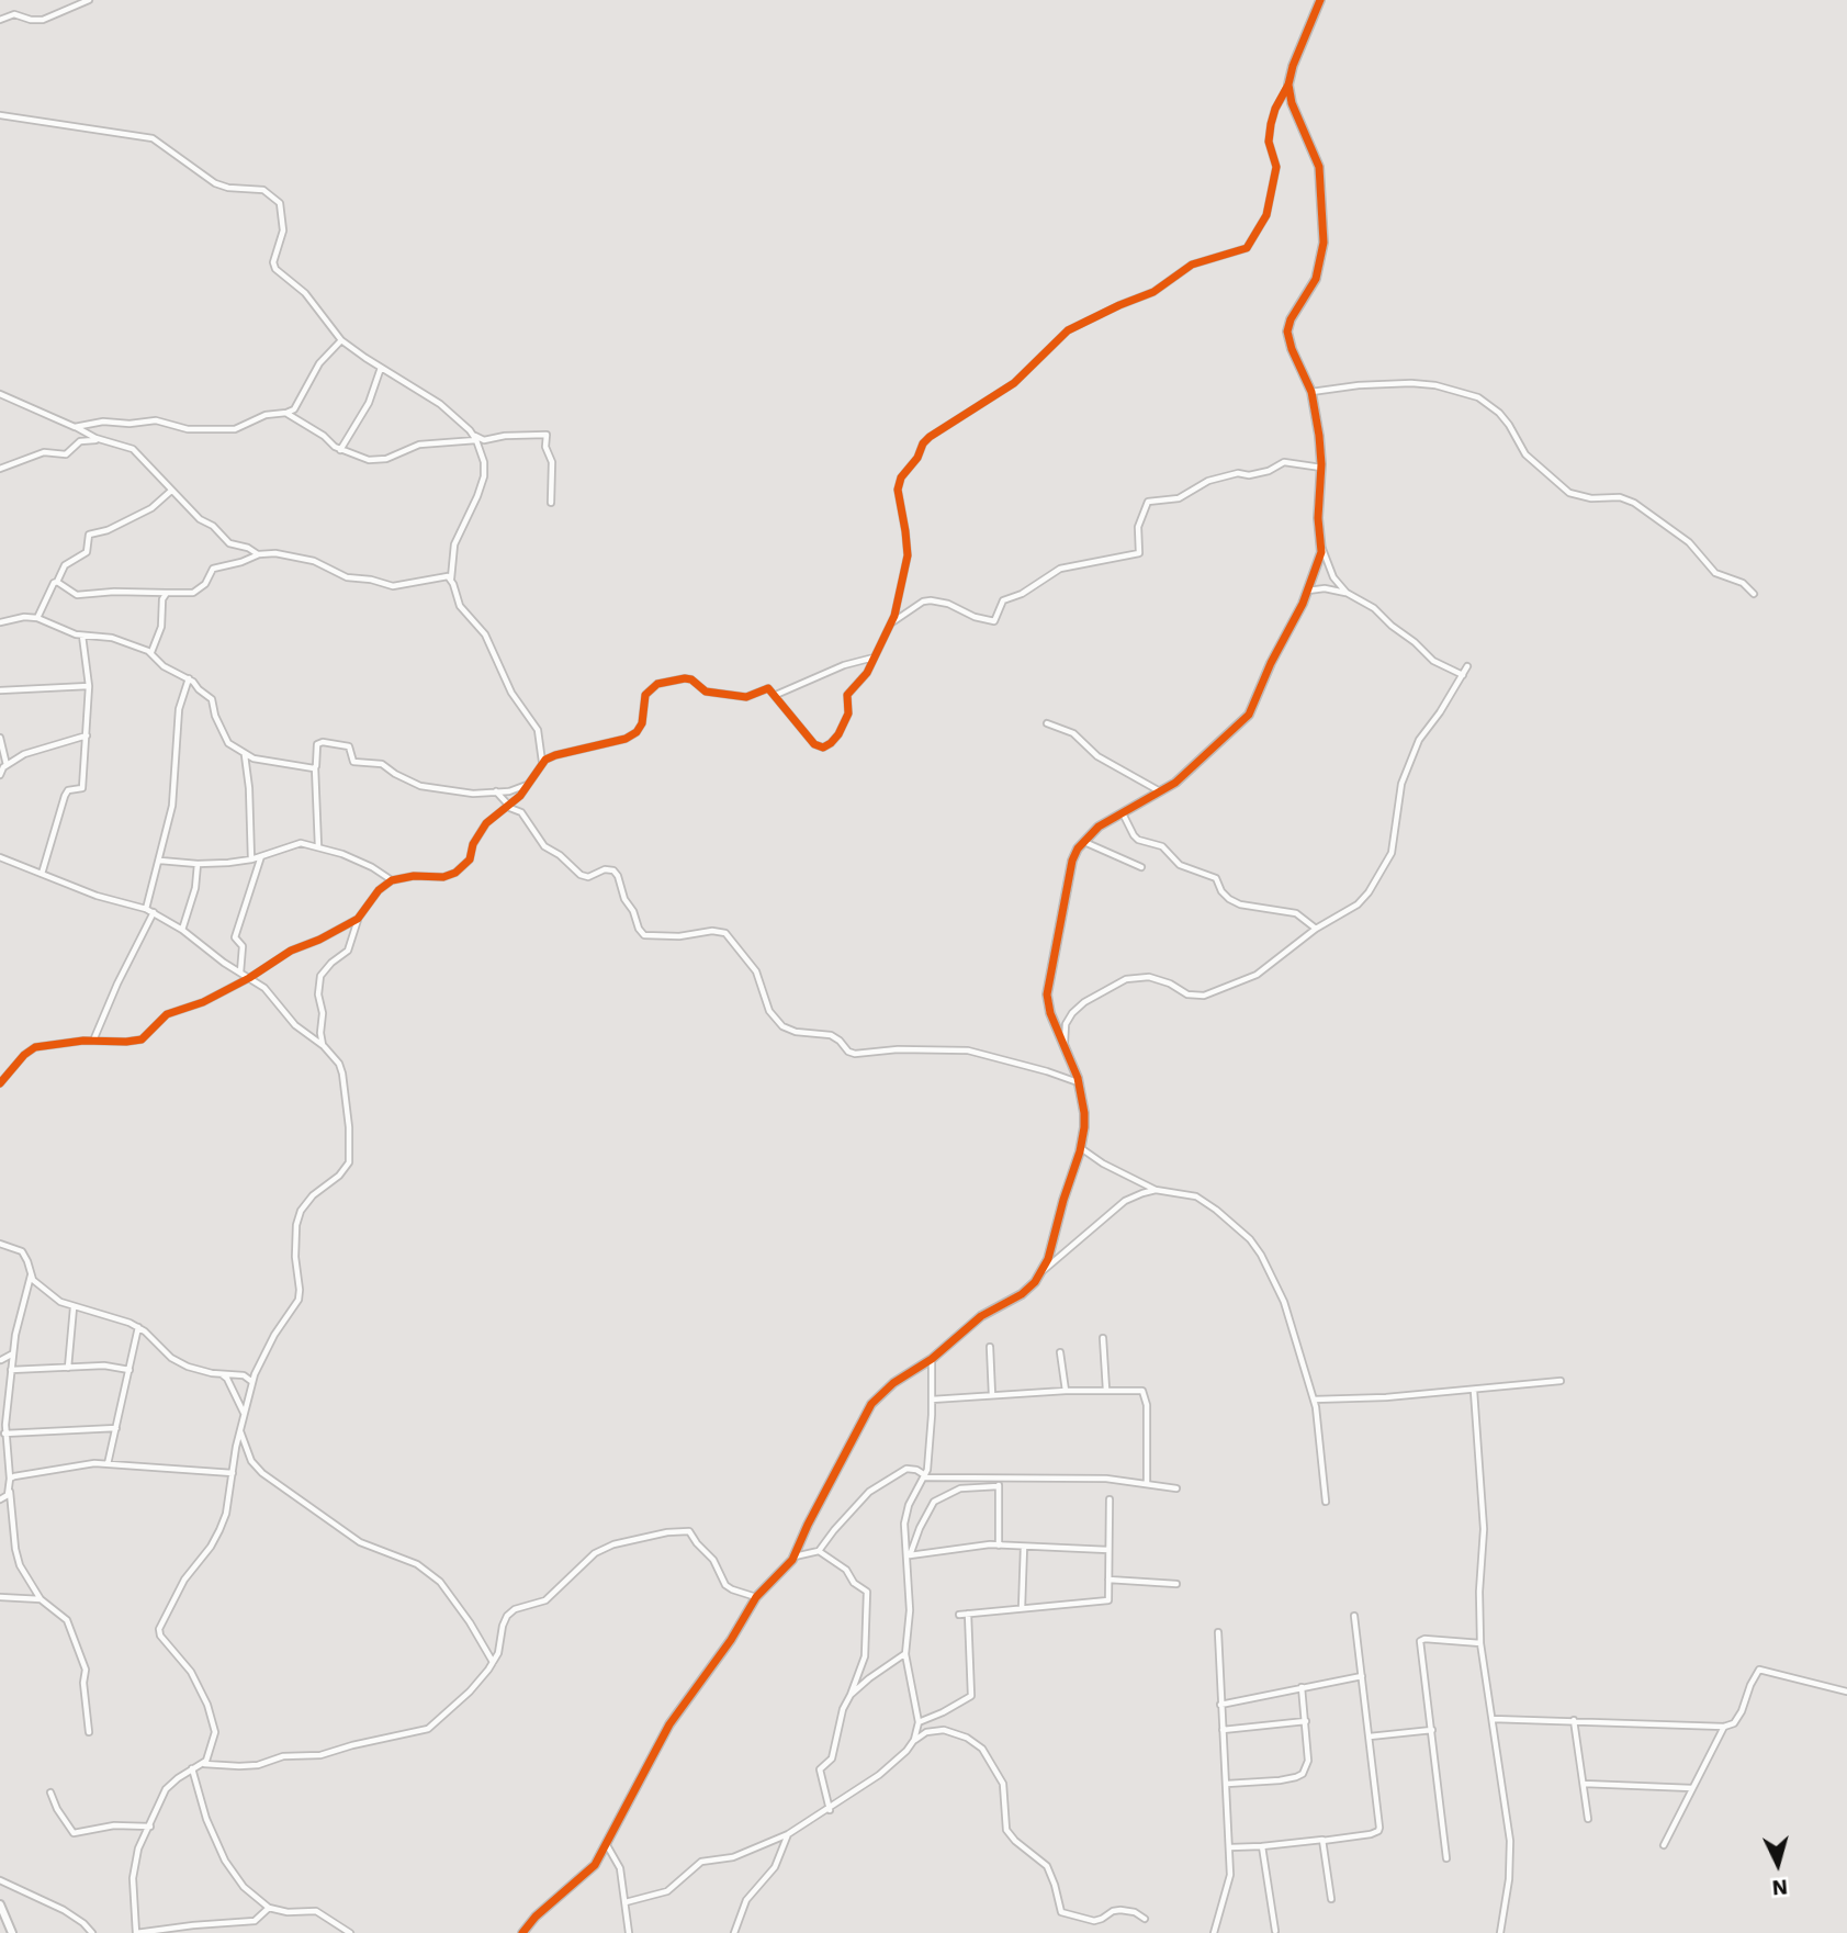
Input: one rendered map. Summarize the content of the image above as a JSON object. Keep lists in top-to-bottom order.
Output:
{
  "north": "bottom"
}
